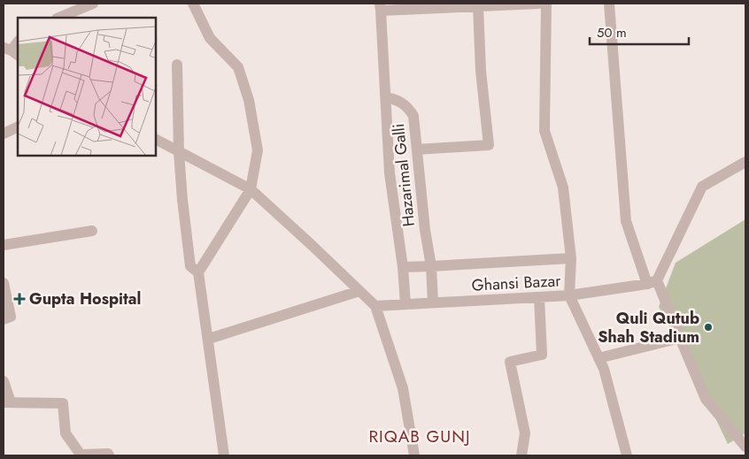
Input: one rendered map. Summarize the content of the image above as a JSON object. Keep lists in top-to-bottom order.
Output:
{
  "streets": {
    "street": ["Hazarimal Galli", "Ghansi Bazar"]
  },
  "crossings": [
    ["Hazarimal Galli", "Ghansi Bazar"]
  ],
  "districts": ["RIQAB GUNJ"],
  "places": {
    "health": ["Gupta Hospital"],
    "other": ["Quli Qutub Shah Stadium"]
  },
  "scale_bar": "50 m"
}
